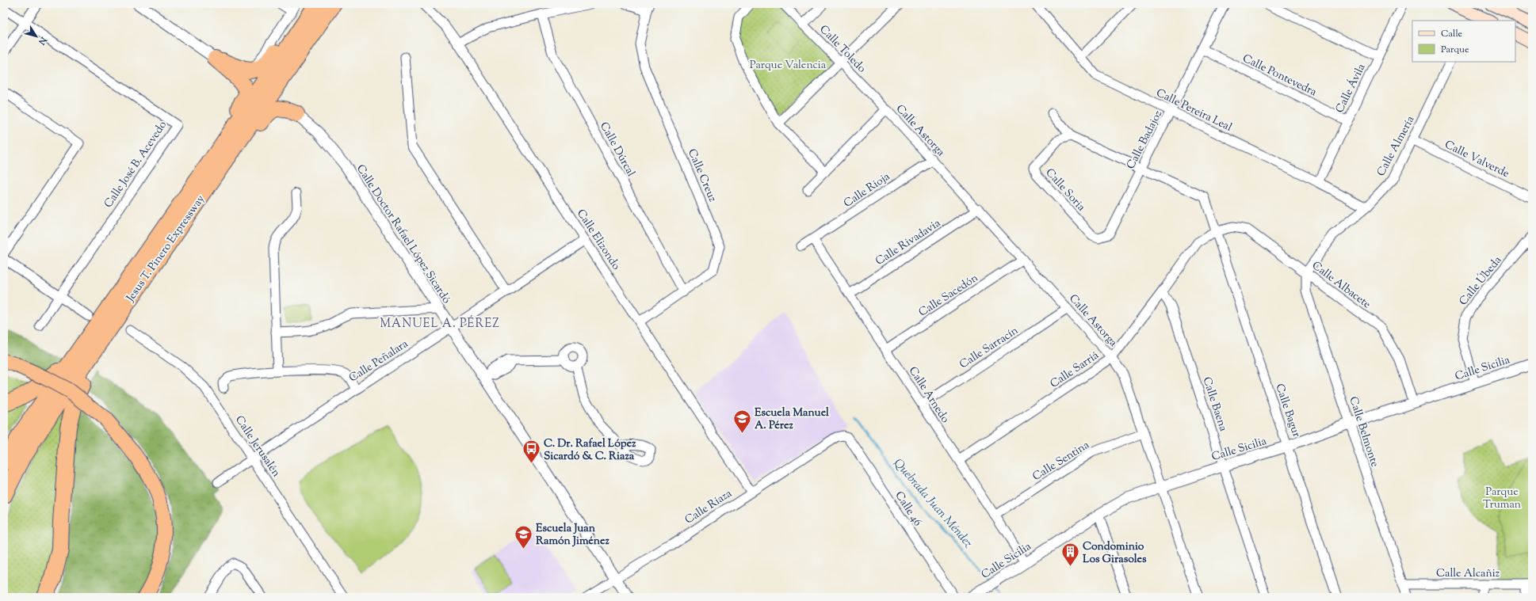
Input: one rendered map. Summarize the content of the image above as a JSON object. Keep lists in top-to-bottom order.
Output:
{
  "streets": {
    "highway": ["Jesus T. Pinero Expressway"],
    "street": [
      "Calle Toledo",
      "Calle Pontevedra",
      "Calle Ávila",
      "Calle Pereira Leal",
      "Calle Astorga",
      "Calle Badajoz",
      "Calle Almería",
      "Calle Dúrcal",
      "Calle Valverde",
      "Calle José B. Acevedo",
      "Calle Creuz",
      "Calle Rioja",
      "Calle Soria",
      "Calle Doctor Rafael López Sicardó",
      "Calle Elizondo",
      "Calle Rivadavia",
      "Calle Úbeda",
      "Calle Albacete",
      "Calle Sacedón",
      "Calle Sarracín",
      "Calle Peñalara",
      "Calle Sicilia",
      "Calle Sarriá",
      "Calle Arnedo",
      "Calle Baena",
      "Calle Bagur",
      "Calle Belmonte",
      "Calle Jerusalén",
      "Calle Sentina",
      "Calle Riaza",
      "Calle 46",
      "Calle Alcañiz"
    ]
  },
  "crossings": [
    ["Calle Toledo", "Calle Astorga"],
    ["Calle Pontevedra", "Calle Ávila"],
    ["Calle Pontevedra", "Calle Badajoz"],
    ["Calle Ávila", "Calle Pereira Leal"],
    ["Calle Pereira Leal", "Calle Badajoz"],
    ["Calle Pereira Leal", "Calle Almería"],
    ["Calle Astorga", "Calle Rioja"],
    ["Calle Astorga", "Calle Rivadavia"],
    ["Calle Astorga", "Calle Sacedón"],
    ["Calle Astorga", "Calle Sarracín"],
    ["Calle Astorga", "Calle Sicilia"],
    ["Calle Astorga", "Calle Sarriá"],
    ["Calle Astorga", "Calle Sentina"],
    ["Calle Badajoz", "Calle Soria"],
    ["Calle Badajoz", "Calle Bagur"],
    ["Calle Almería", "Calle Valverde"],
    ["Calle Almería", "Calle Albacete"],
    ["Calle Almería", "Calle Belmonte"],
    ["Calle Dúrcal", "Calle Creuz"],
    ["Calle Creuz", "Calle Elizondo"],
    ["Calle Rioja", "Calle Arnedo"],
    ["Calle Soria", "Calle Bagur"],
    ["Calle Doctor Rafael López Sicardó", "Calle Peñalara"],
    ["Calle Doctor Rafael López Sicardó", "Calle Riaza"],
    ["Calle Elizondo", "Calle Peñalara"],
    ["Calle Elizondo", "Calle Riaza"],
    ["Calle Rivadavia", "Calle Arnedo"],
    ["Calle Úbeda", "Calle Sicilia"],
    ["Calle Albacete", "Calle Sicilia"],
    ["Calle Albacete", "Calle Sarriá"],
    ["Calle Albacete", "Calle Bagur"],
    ["Calle Albacete", "Calle Belmonte"],
    ["Calle Sacedón", "Calle Arnedo"],
    ["Calle Sarracín", "Calle Arnedo"],
    ["Calle Peñalara", "Calle Jerusalén"],
    ["Calle Sicilia", "Calle Arnedo"],
    ["Calle Sicilia", "Calle Baena"],
    ["Calle Sicilia", "Calle Bagur"],
    ["Calle Sicilia", "Calle Belmonte"],
    ["Calle Sarriá", "Calle Arnedo"],
    ["Calle Sarriá", "Calle Baena"],
    ["Calle Sarriá", "Calle Bagur"],
    ["Calle Arnedo", "Calle Sentina"],
    ["Calle Belmonte", "Calle Alcañiz"],
    ["Calle Riaza", "Calle 46"]
  ],
  "districts": ["MANUEL A. PÉREZ"],
  "water": ["Quebrada Juan Méndez"],
  "parks": ["Parque Valencia", "Parque Truman"],
  "places": {
    "school or university": ["Escuela Manuel A. Pérez", "Escuela Juan Ramón Jiménez"],
    "bus stop": ["C. Dr. Rafael López Sicardó & C. Riaza"],
    "building": ["Condominio Los Girasoles"]
  },
  "legend": ["Calle", "Parque"],
  "north": "bottom right"
}
